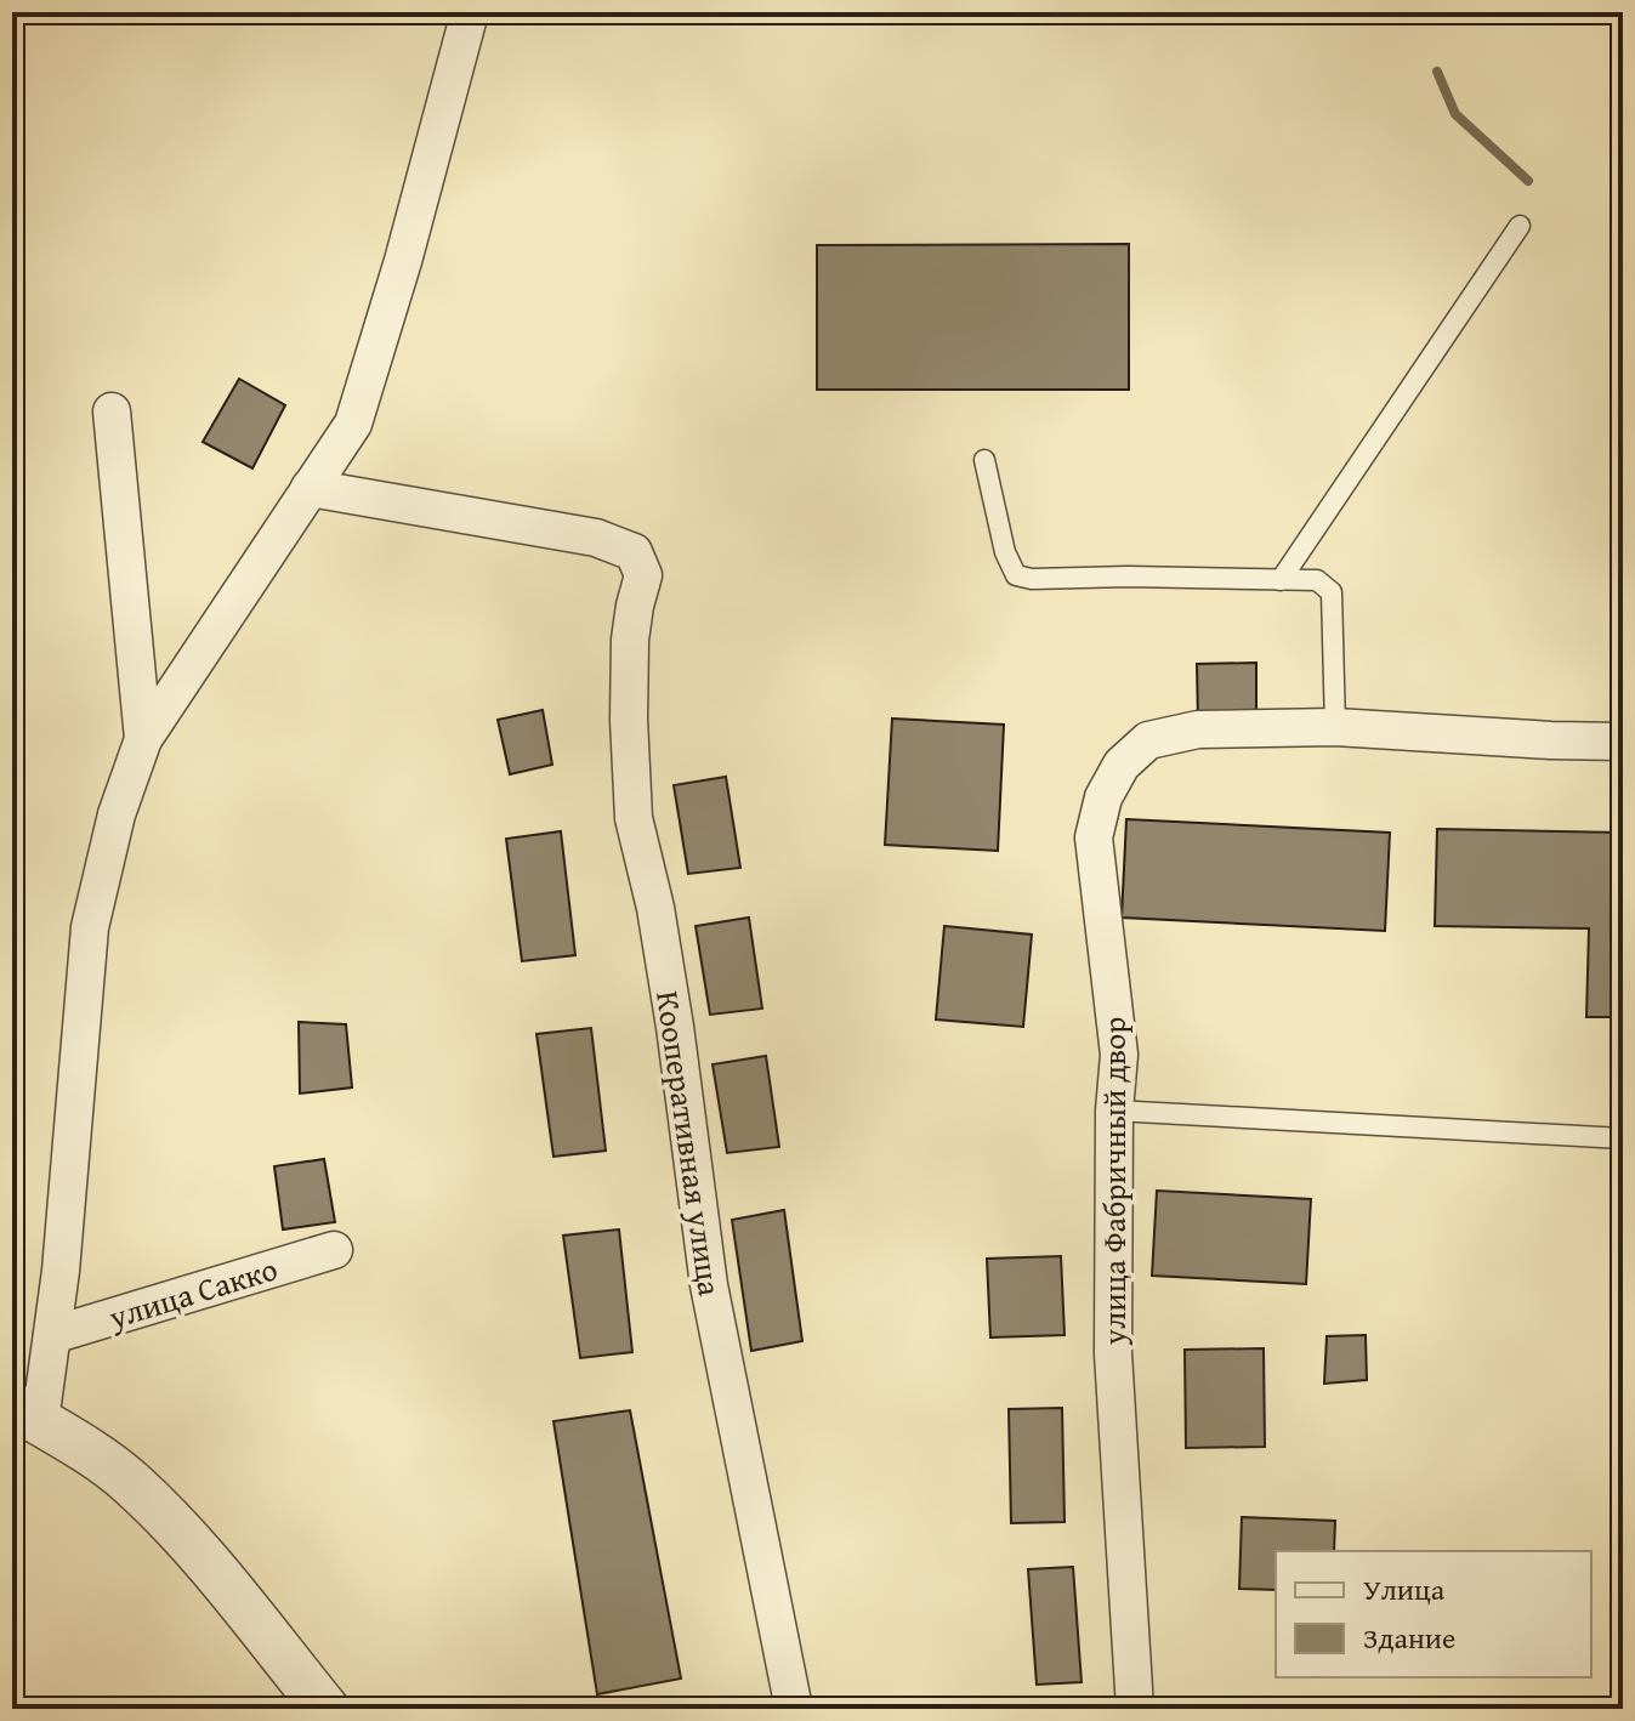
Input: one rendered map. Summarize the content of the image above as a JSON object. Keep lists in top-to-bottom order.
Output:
{
  "streets": {
    "street": ["Кооперативная улица", "улица Фабричный двор", "улица Сакко"]
  },
  "legend": ["Улица", "Здание"]
}
